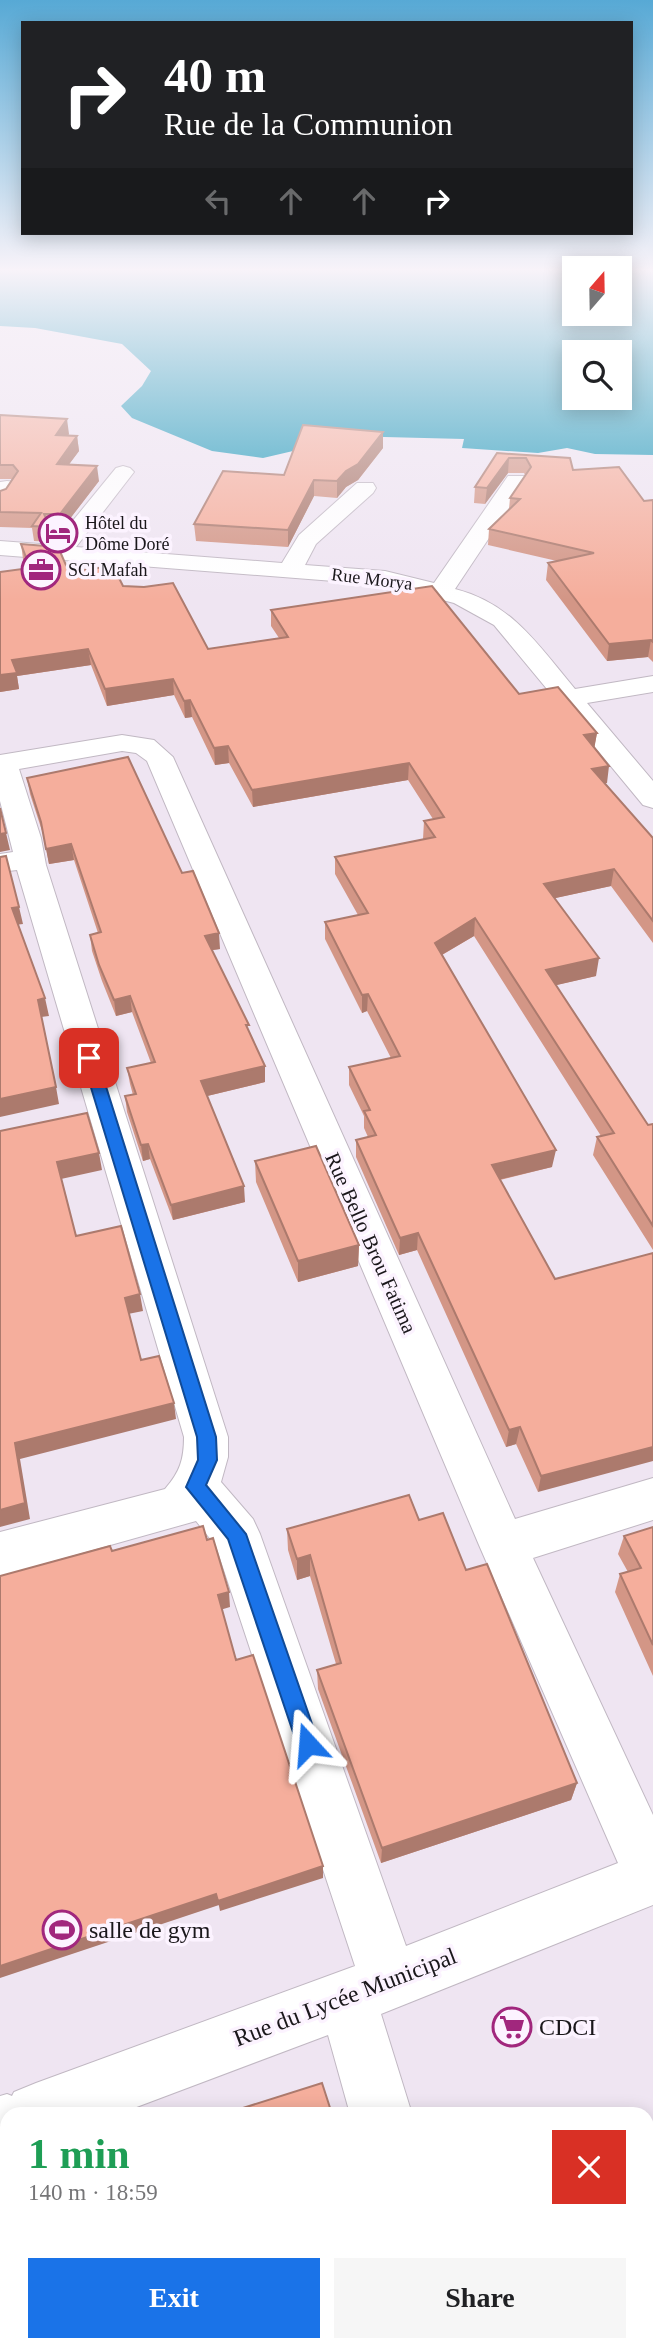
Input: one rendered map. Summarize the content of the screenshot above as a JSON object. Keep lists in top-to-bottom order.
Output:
{
  "streets": {
    "street": ["Rue Morya", "Rue Bello Brou Fatima", "Rue du Lycée Municipal"]
  },
  "crossings": [
    ["Rue Bello Brou Fatima", "Rue du Lycée Municipal"]
  ],
  "places": {
    "hotel": ["Hôtel du Dôme Doré"],
    "office": ["SCI Mafah"],
    "sports": ["salle de gym"],
    "supermarket": ["CDCI"]
  },
  "north": "top",
  "page": {
    "turn": ["40 m", "Rue de la Communion"],
    "heading": ["1 min", "140 m · 18:59"],
    "buttons": ["Exit", "Share"]
  }
}
